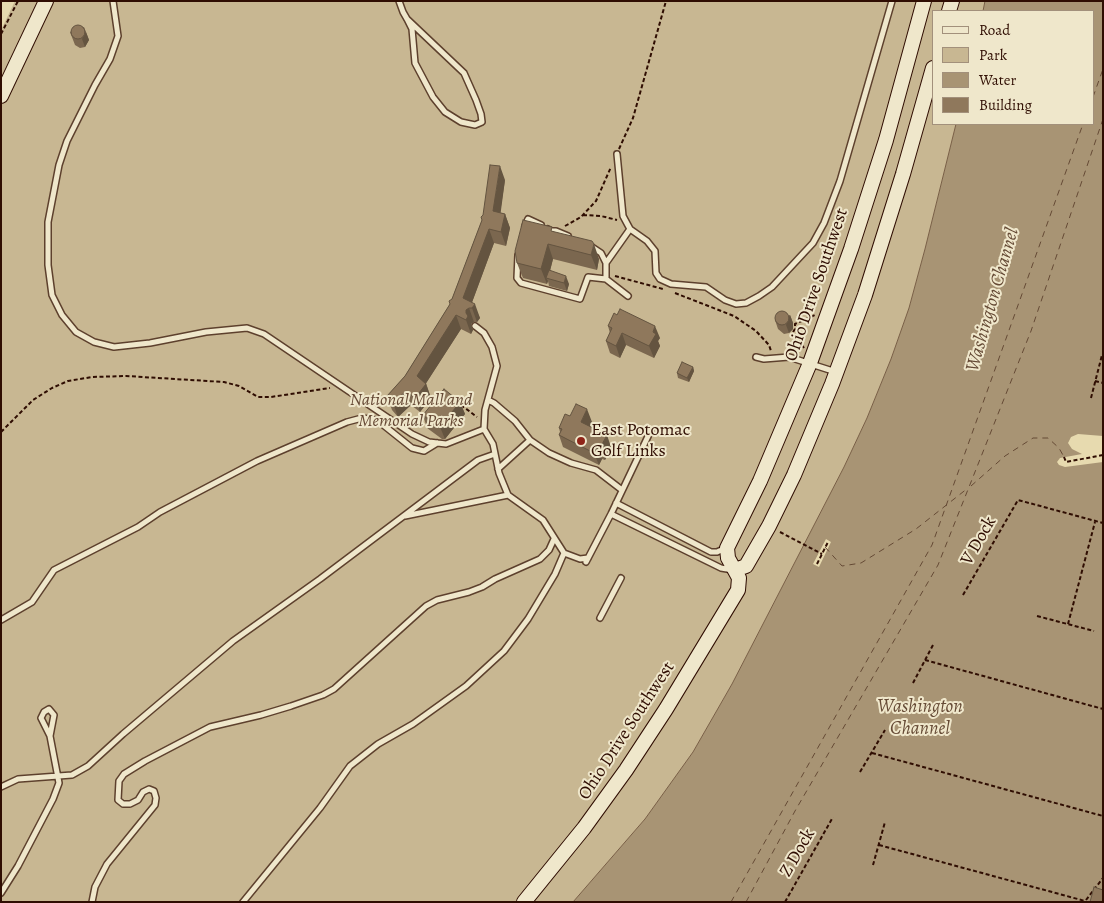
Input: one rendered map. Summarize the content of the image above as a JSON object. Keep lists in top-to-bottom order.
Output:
{
  "streets": {
    "street": ["Ohio Drive Southwest"],
    "path": ["V Dock", "Z Dock"]
  },
  "water": ["Washington Channel"],
  "parks": ["National Mall and Memorial Parks"],
  "places": ["East Potomac Golf Links"],
  "legend": [
    "Road",
    "Park",
    "Water",
    "Building"
  ]
}
